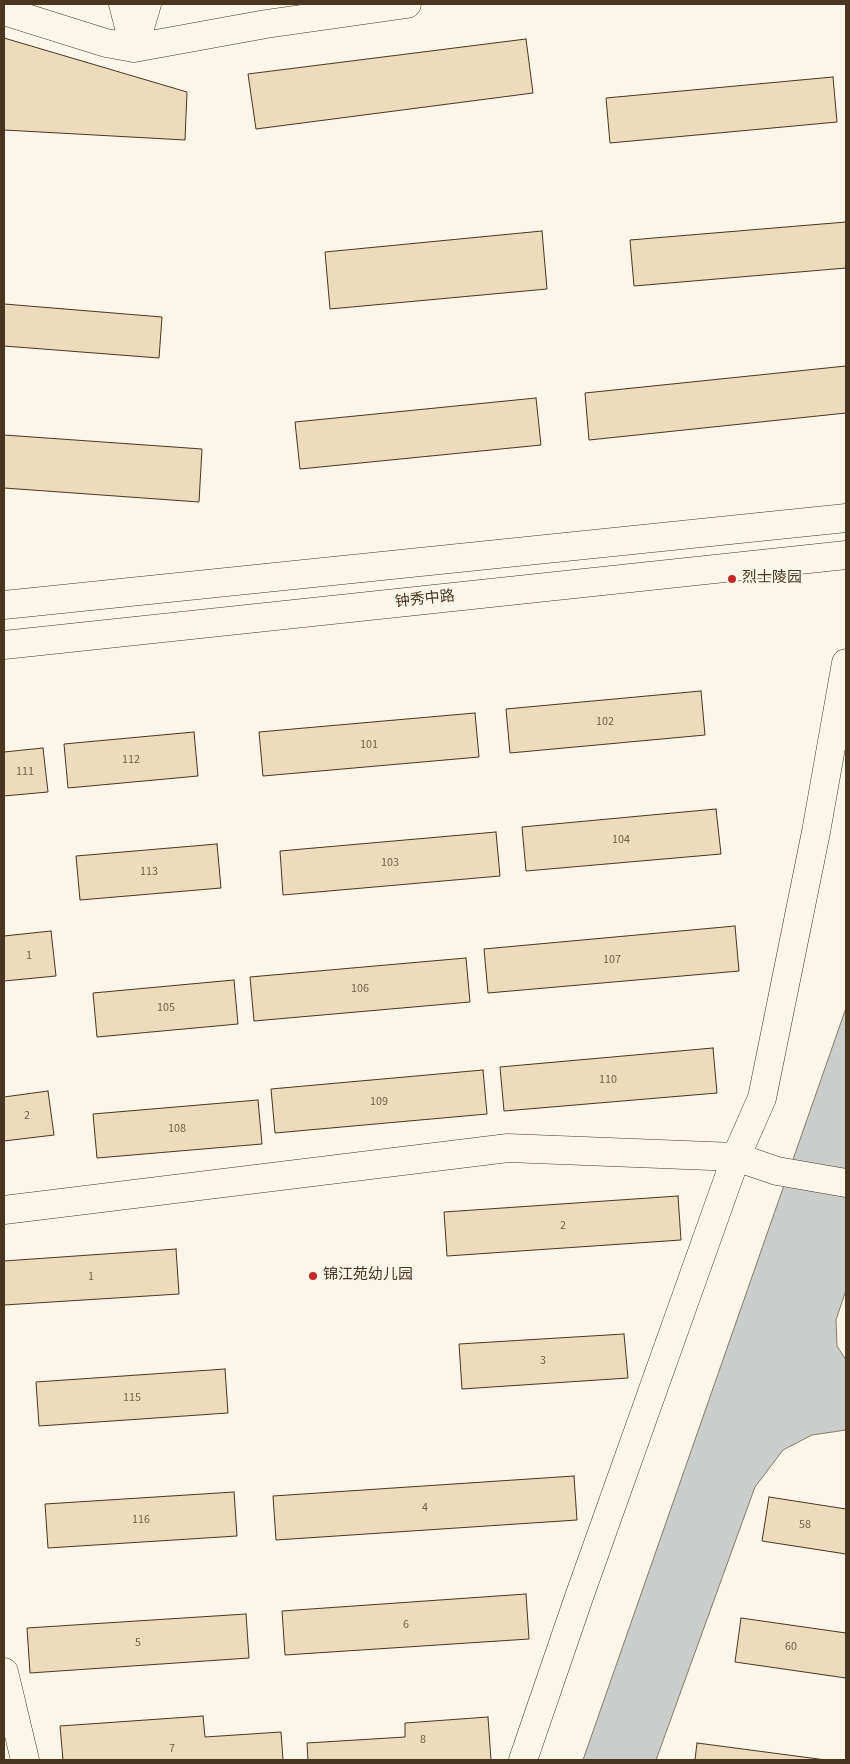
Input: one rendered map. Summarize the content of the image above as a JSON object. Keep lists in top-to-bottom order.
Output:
{
  "streets": {
    "street": ["钟秀中路"]
  },
  "places": ["烈士陵园", "锦江苑幼儿园"],
  "house_numbers": [
    "102",
    "101",
    "112",
    "111",
    "104",
    "103",
    "113",
    "1",
    "107",
    "106",
    "105",
    "110",
    "109",
    "2",
    "108",
    "2",
    "1",
    "3",
    "115",
    "4",
    "116",
    "58",
    "6",
    "5",
    "60",
    "8",
    "7"
  ]
}
